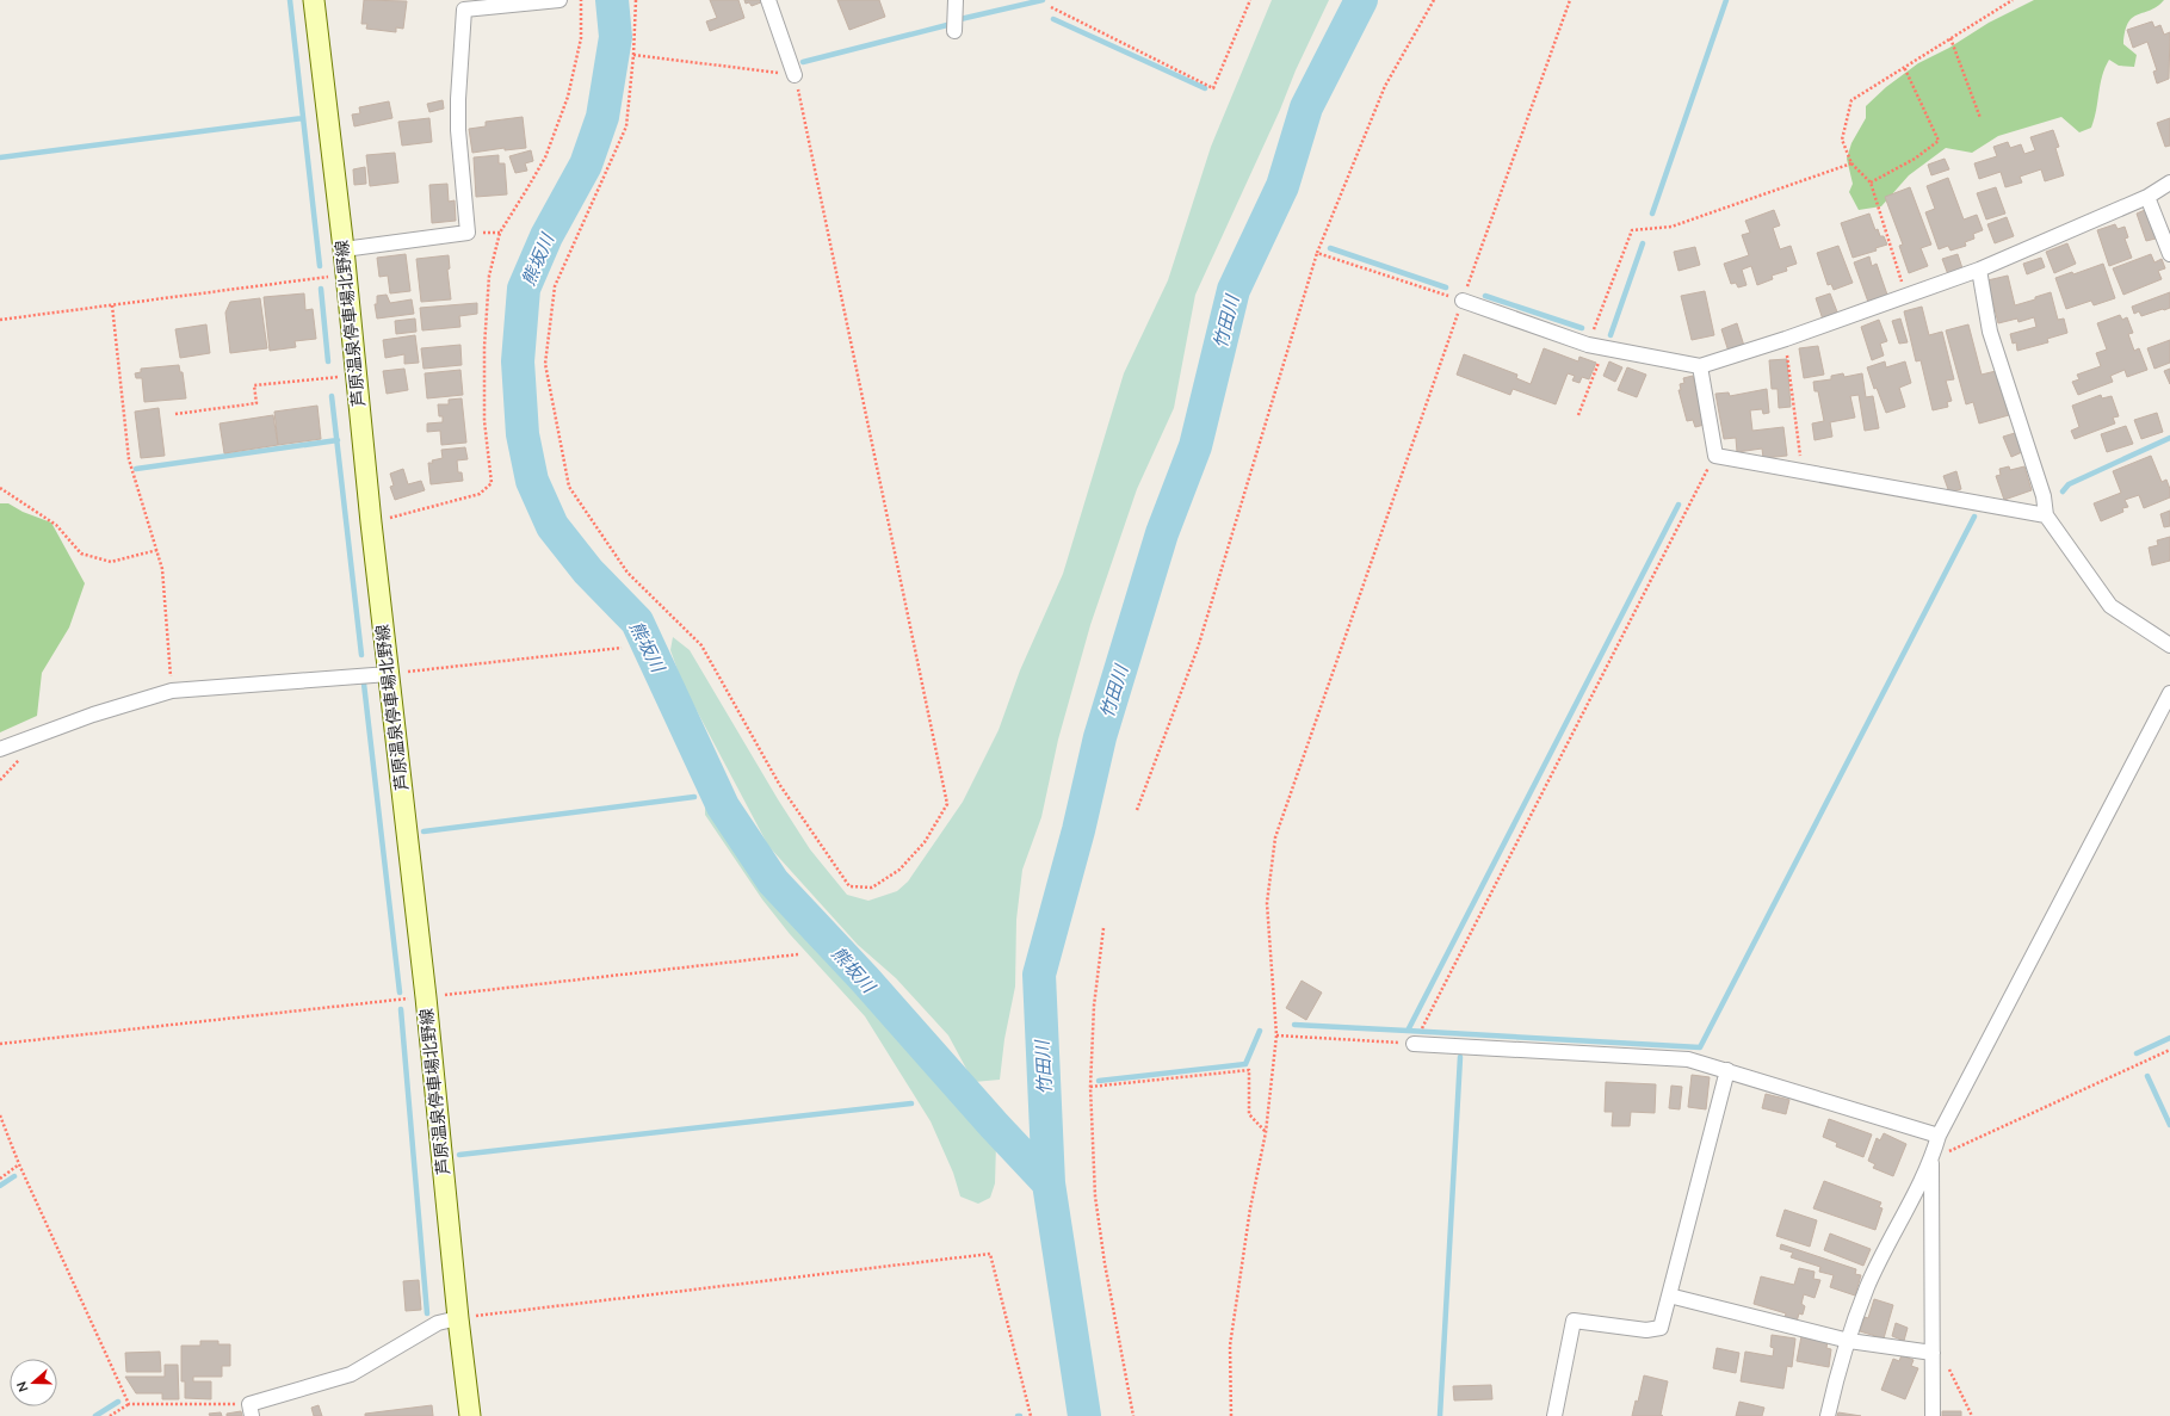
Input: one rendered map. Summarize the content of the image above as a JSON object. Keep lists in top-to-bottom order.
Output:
{
  "streets": {
    "main road": ["芦原温泉停車場北野線"]
  },
  "water": ["熊坂川", "竹田川"],
  "north": "left"
}
